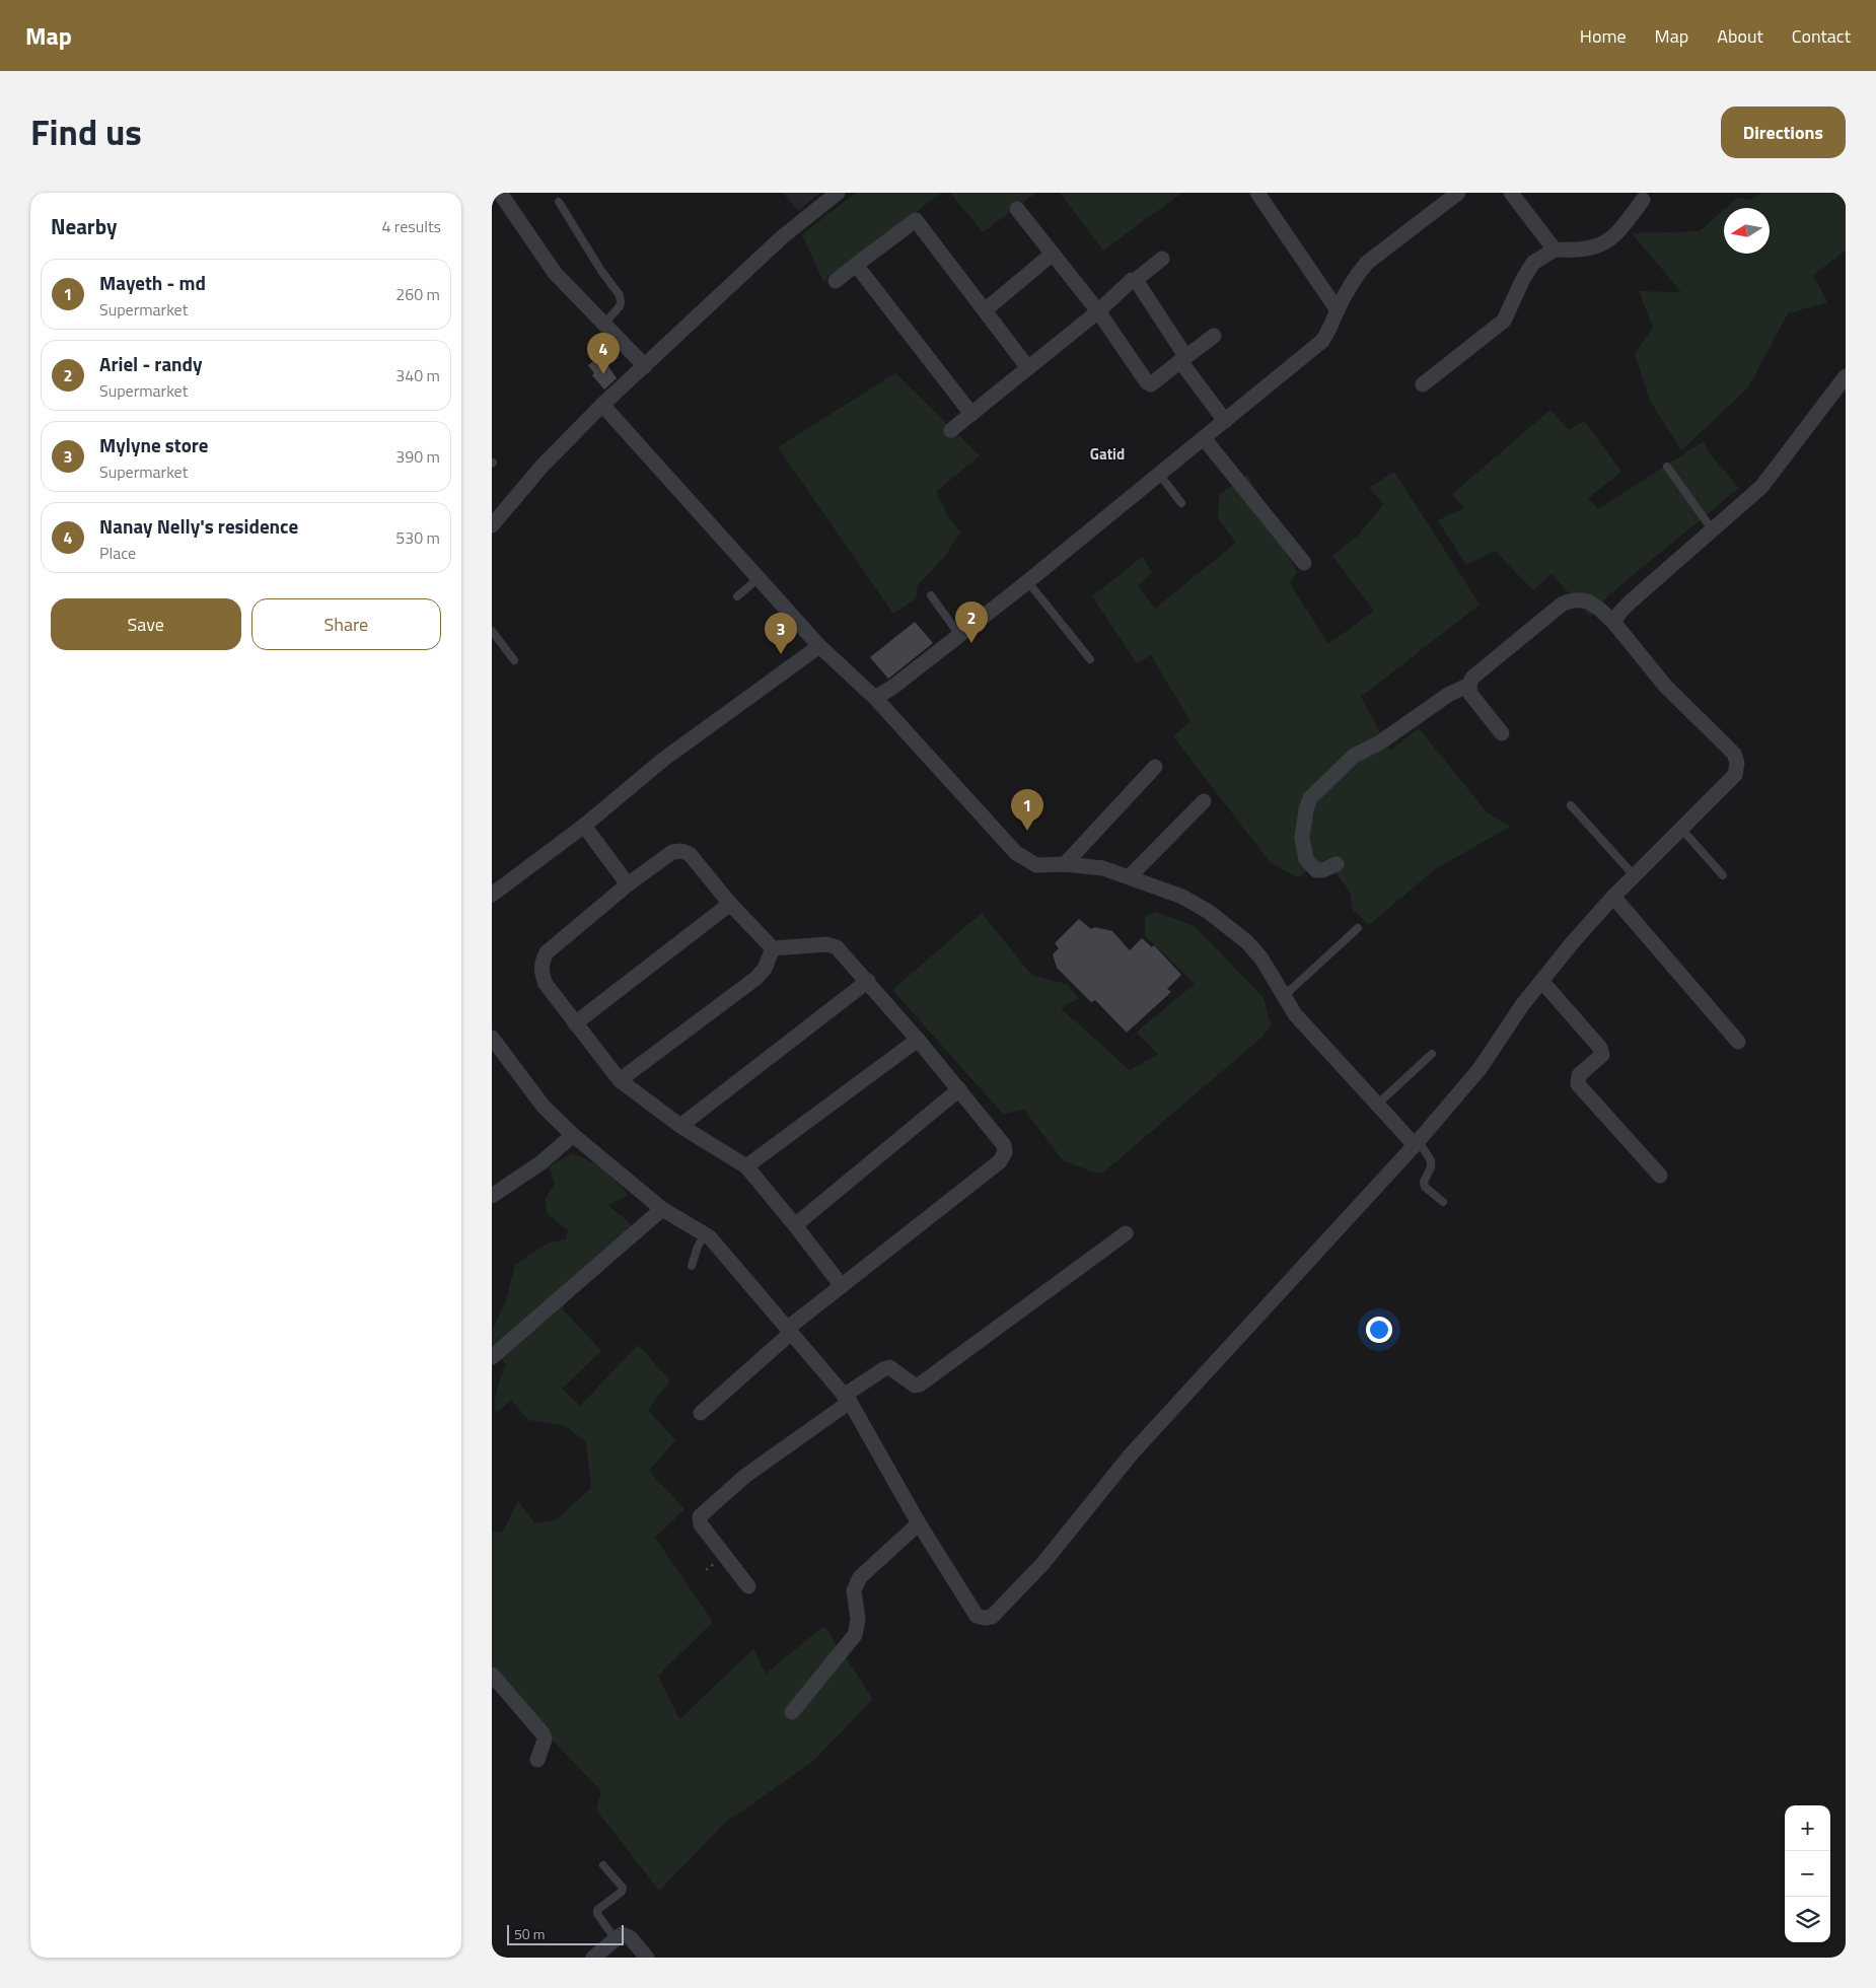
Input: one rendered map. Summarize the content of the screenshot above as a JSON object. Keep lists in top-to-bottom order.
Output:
{
  "districts": ["Gatid"],
  "scale_bar": "50 m",
  "north": "left",
  "page": {
    "header": "Map",
    "nav": [
      "Home",
      "Map",
      "About",
      "Contact"
    ],
    "title": "Find us",
    "buttons": [
      "Directions",
      ["Save", "Share"]
    ],
    "heading": ["Nearby", "4 results"],
    "list": [
      {
        "mark": "1",
        "name": "Mayeth - md",
        "note": "Supermarket",
        "value": "260 m"
      },
      {
        "mark": "2",
        "name": "Ariel - randy",
        "note": "Supermarket",
        "value": "340 m"
      },
      {
        "mark": "3",
        "name": "Mylyne store",
        "note": "Supermarket",
        "value": "390 m"
      },
      {
        "mark": "4",
        "name": "Nanay Nelly's residence",
        "note": "Place",
        "value": "530 m"
      }
    ],
    "pins": [
      "4",
      "2",
      "3",
      "1"
    ],
    "map_buttons": ["+", "−"],
    "scale": "50 m"
  }
}
